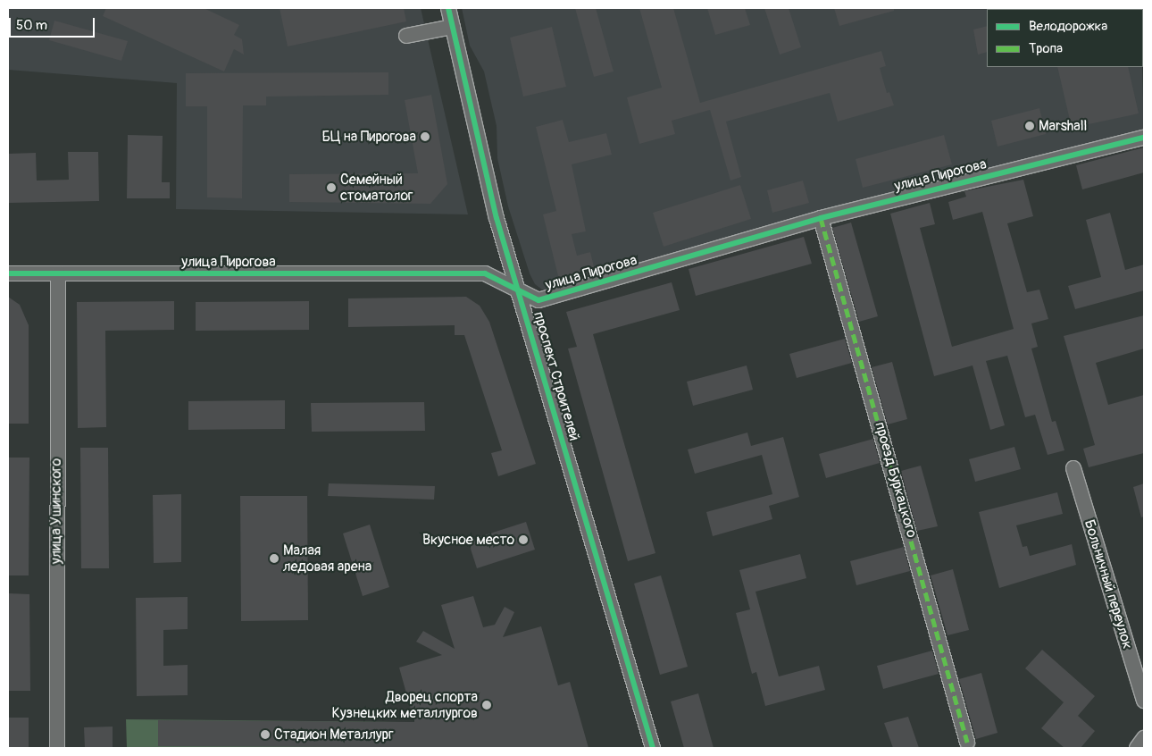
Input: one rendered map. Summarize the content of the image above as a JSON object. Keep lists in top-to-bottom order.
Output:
{
  "streets": {
    "street": [
      "улица Пирогова",
      "проспект Строителей",
      "проезд Буркацкого",
      "улица Ушинского",
      "Больничный переулок"
    ]
  },
  "crossings": [
    ["улица Пирогова", "проспект Строителей"],
    ["улица Пирогова", "проезд Буркацкого"],
    ["улица Пирогова", "улица Ушинского"]
  ],
  "places": [
    "Marshall",
    "БЦ на Пирогова",
    "Семейный стоматолог",
    "Вкусное место",
    "Малая ледовая арена",
    "Дворец спорта Кузнецких металлургов",
    "Стадион Металлург"
  ],
  "legend": ["Велодорожка", "Тропа"],
  "scale_bar": "50 m"
}
